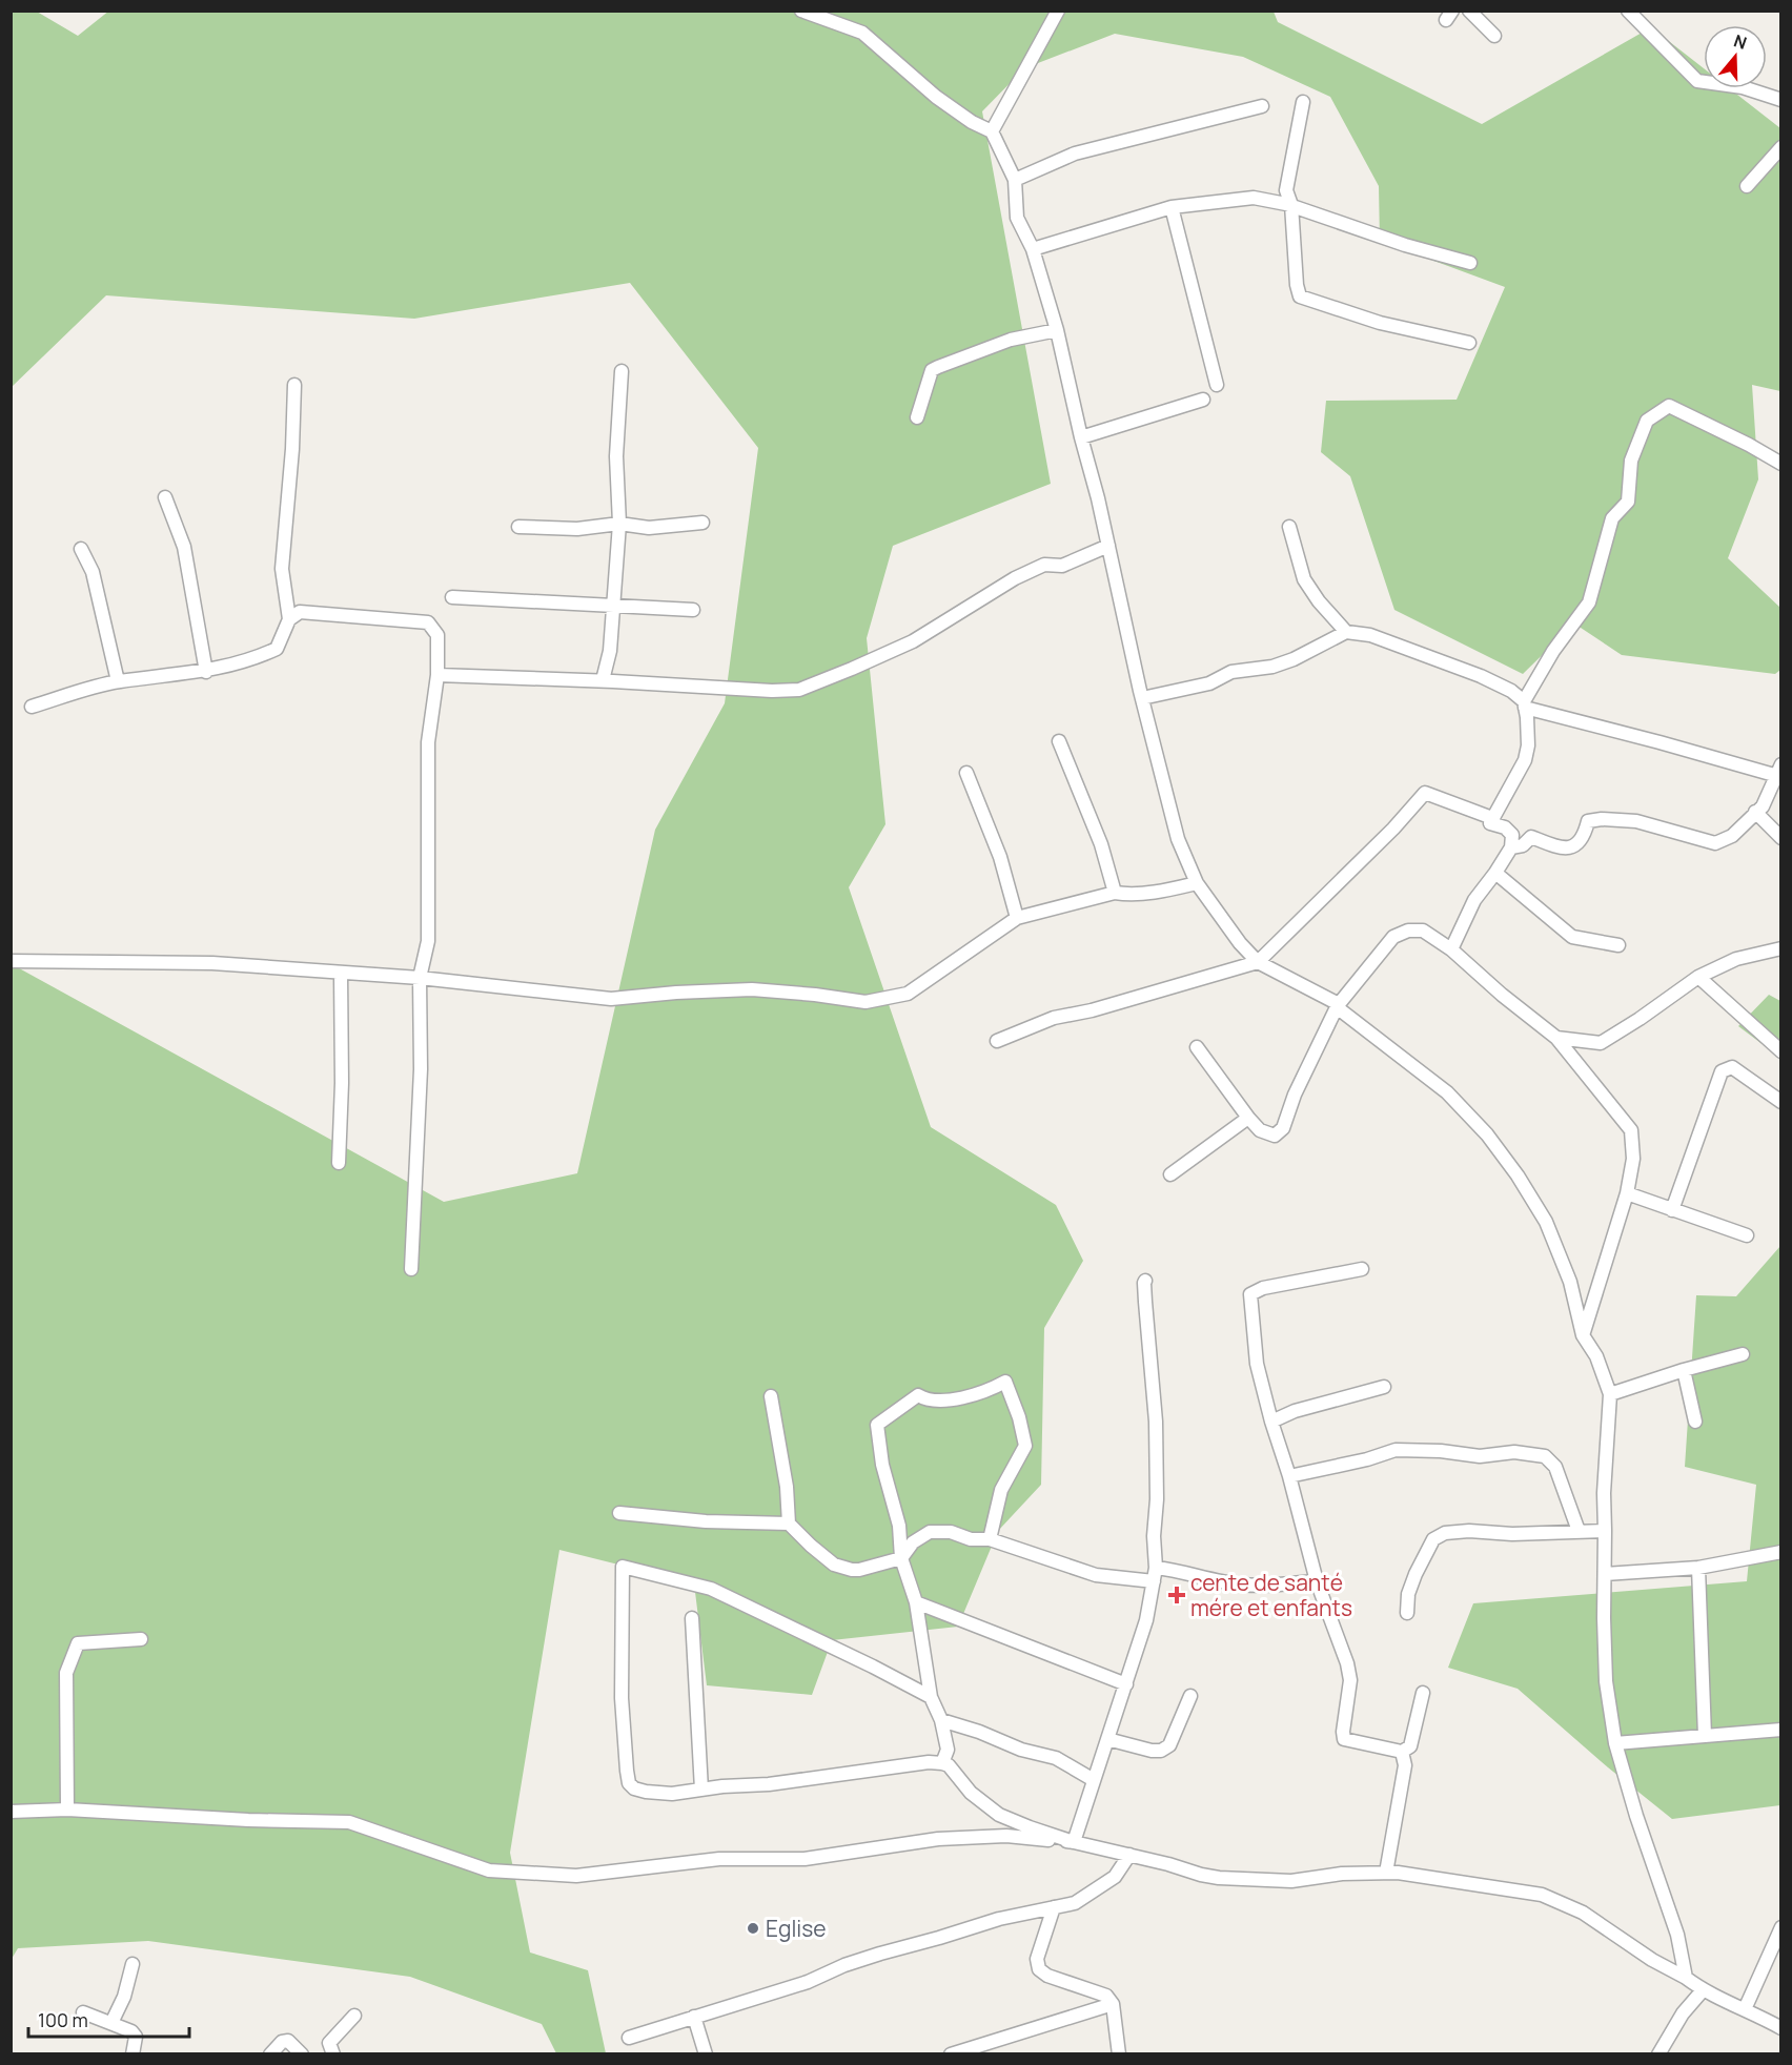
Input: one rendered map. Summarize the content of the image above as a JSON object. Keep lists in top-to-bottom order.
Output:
{
  "places": {
    "health": ["cente de santé mére et enfants"],
    "other": ["Eglise"]
  },
  "scale_bar": "100 m",
  "north": "top"
}
